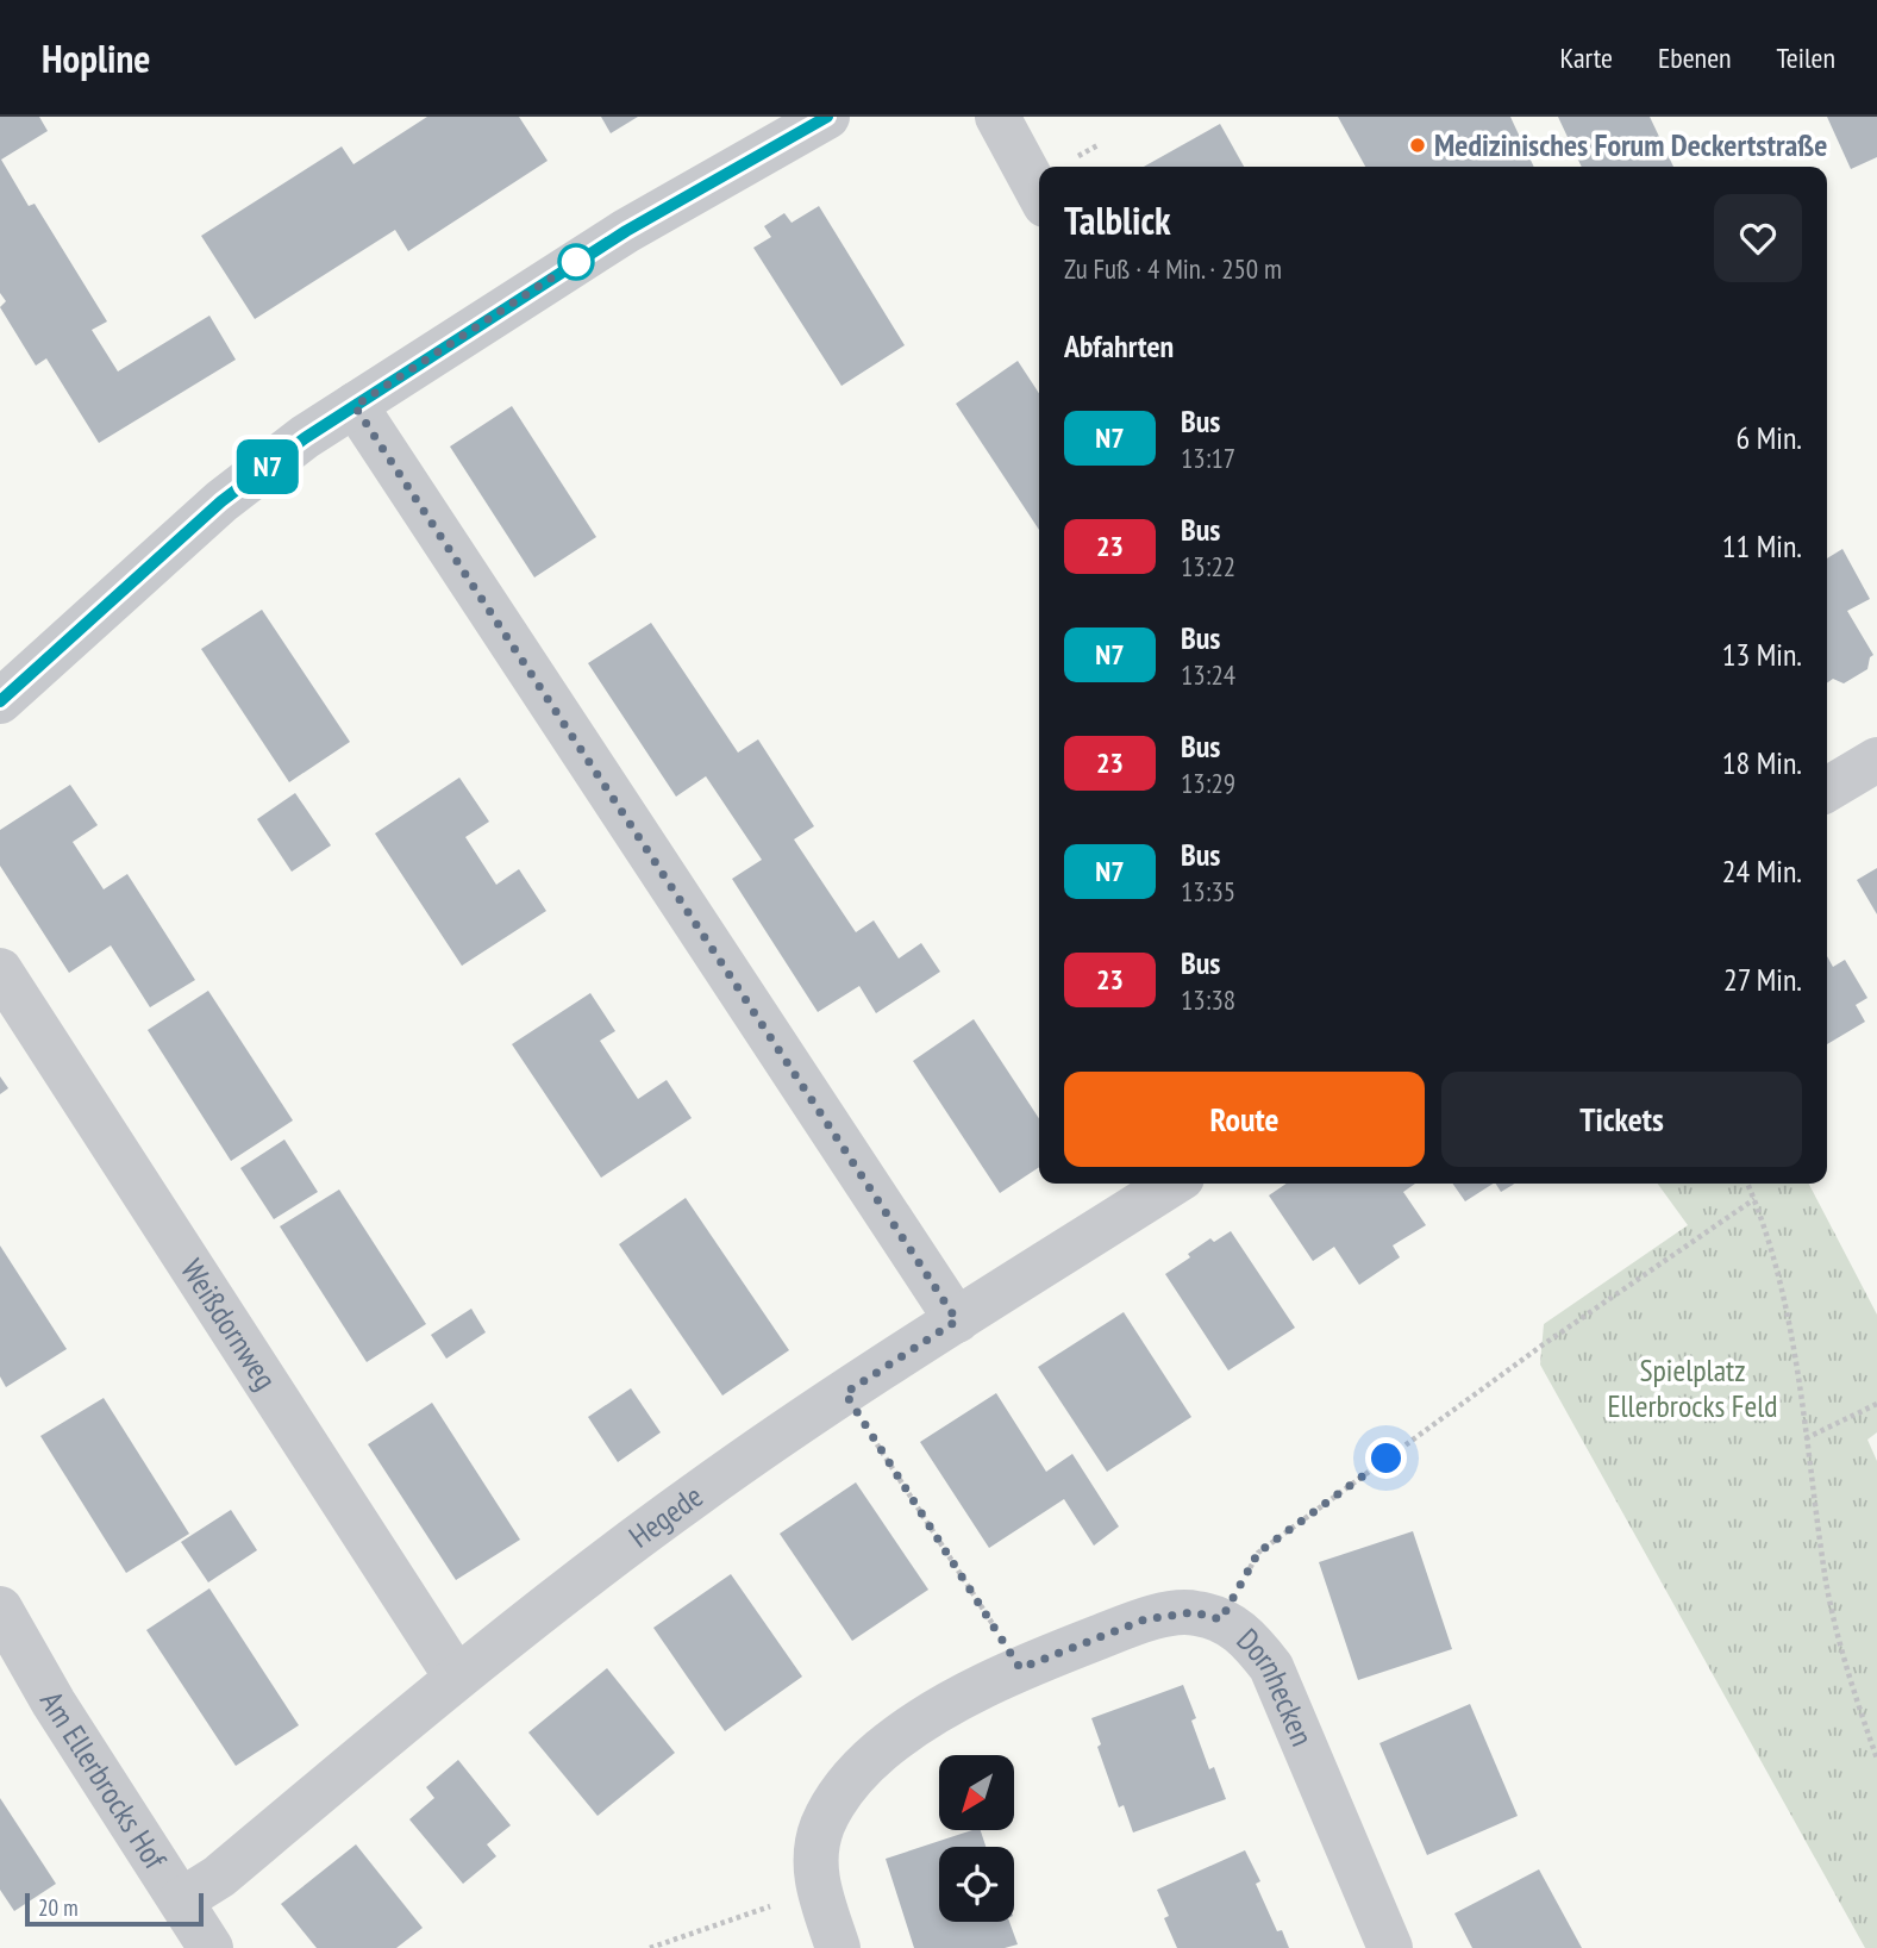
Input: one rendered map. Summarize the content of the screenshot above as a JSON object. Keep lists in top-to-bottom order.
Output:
{
  "streets": {
    "street": [
      "Weißdornweg",
      "Hegede",
      "Dornhecken",
      "Am Ellerbrocks Hof"
    ]
  },
  "crossings": [
    ["Weißdornweg", "Hegede"],
    ["Hegede", "Am Ellerbrocks Hof"]
  ],
  "parks": ["Spielplatz Ellerbrocks Feld"],
  "places": ["Medizinisches Forum Deckertstraße"],
  "lines": ["bus line N7"],
  "scale_bar": "20 m",
  "north": "bottom left",
  "page": {
    "header": "Hopline",
    "nav": ["Karte", "Ebenen", "Teilen"],
    "on_map": "N7",
    "heading": [
      ["Talblick", "Zu Fuß · 4 Min. · 250 m"],
      "Abfahrten"
    ],
    "list": [
      {
        "mark": "N7",
        "name": "Bus",
        "note": "13:17",
        "value": "6 Min."
      },
      {
        "mark": "23",
        "name": "Bus",
        "note": "13:22",
        "value": "11 Min."
      },
      {
        "mark": "N7",
        "name": "Bus",
        "note": "13:24",
        "value": "13 Min."
      },
      {
        "mark": "23",
        "name": "Bus",
        "note": "13:29",
        "value": "18 Min."
      },
      {
        "mark": "N7",
        "name": "Bus",
        "note": "13:35",
        "value": "24 Min."
      },
      {
        "mark": "23",
        "name": "Bus",
        "note": "13:38",
        "value": "27 Min."
      }
    ],
    "buttons": ["Route", "Tickets"],
    "scale": "20 m"
  }
}
